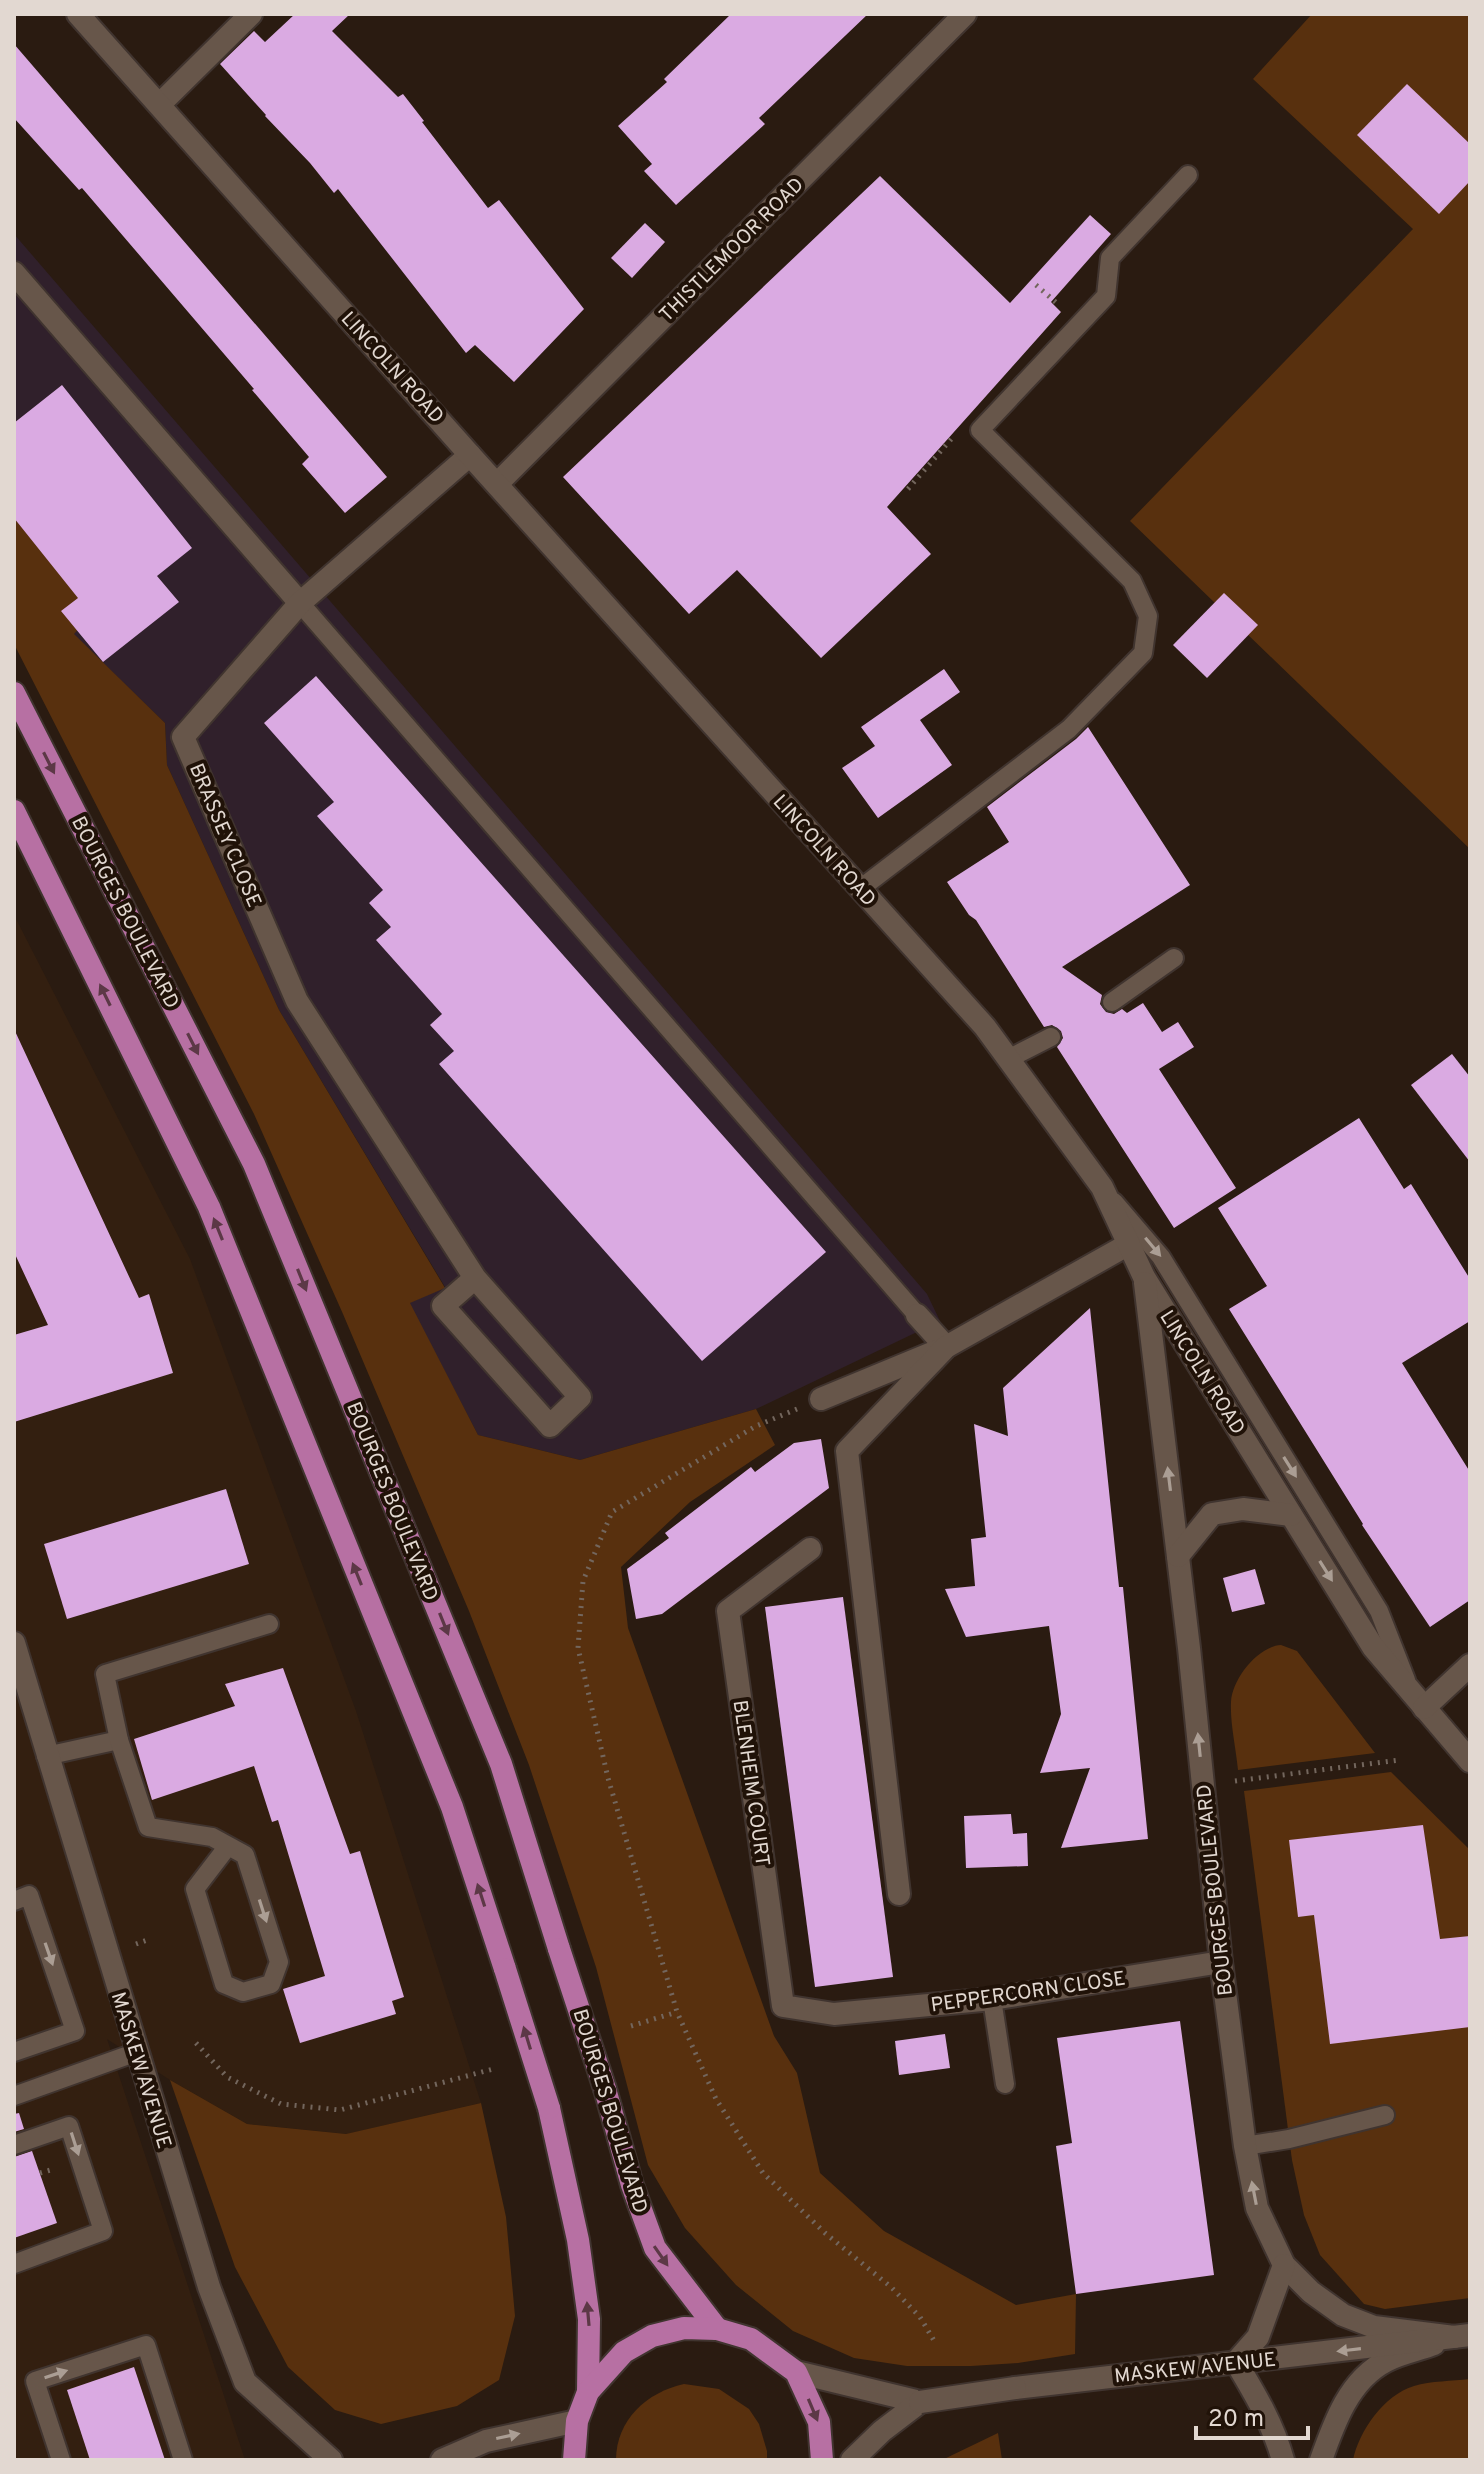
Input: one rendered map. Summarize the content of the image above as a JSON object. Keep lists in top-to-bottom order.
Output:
{
  "streets": {
    "main road": ["BOURGES BOULEVARD"],
    "street": [
      "THISTLEMOOR ROAD",
      "LINCOLN ROAD",
      "BRASSEY CLOSE",
      "BLENHEIM COURT",
      "PEPPERCORN CLOSE",
      "MASKEW AVENUE"
    ]
  },
  "crossings": [
    ["THISTLEMOOR ROAD", "LINCOLN ROAD"],
    ["LINCOLN ROAD", "BRASSEY CLOSE"],
    ["LINCOLN ROAD", "BOURGES BOULEVARD"],
    ["BOURGES BOULEVARD", "PEPPERCORN CLOSE"],
    ["BOURGES BOULEVARD", "MASKEW AVENUE"],
    ["BLENHEIM COURT", "PEPPERCORN CLOSE"]
  ],
  "scale_bar": "20 m"
}
